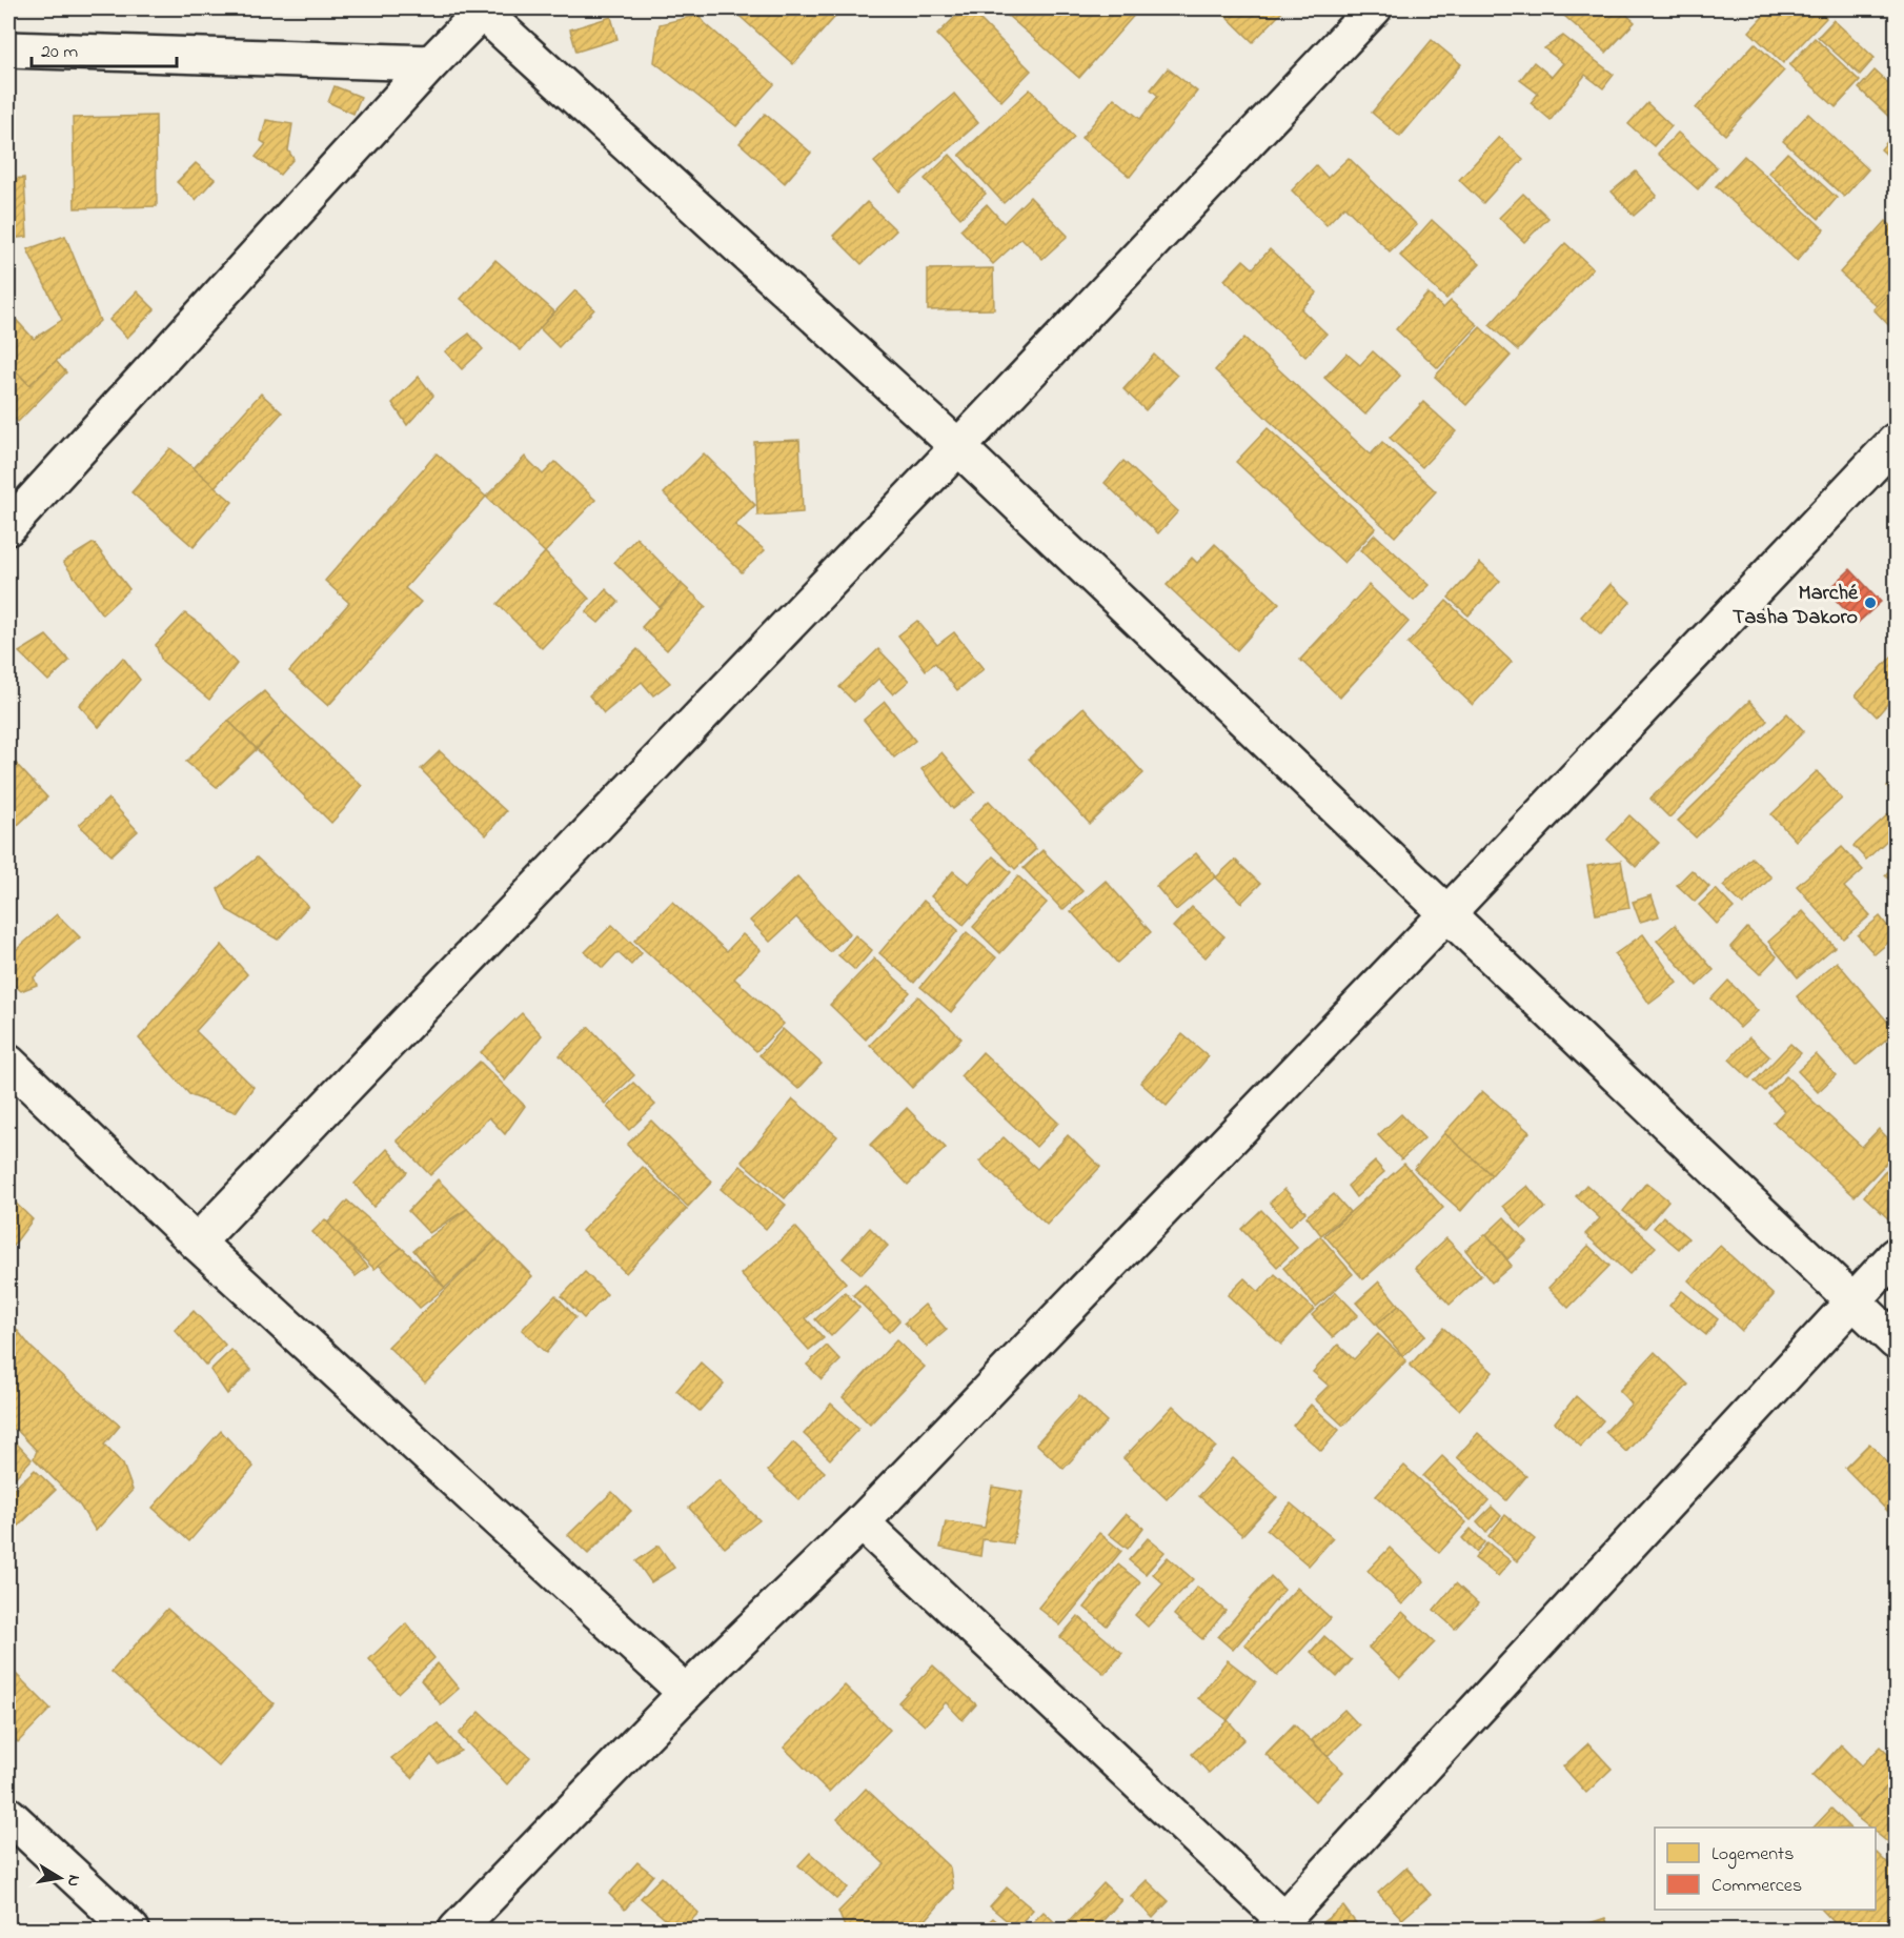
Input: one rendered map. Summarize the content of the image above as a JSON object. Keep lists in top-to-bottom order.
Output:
{
  "places": ["Marché Tasha Dakoro"],
  "legend": ["Logements", "Commerces"],
  "scale_bar": "20 m",
  "north": "right"
}
